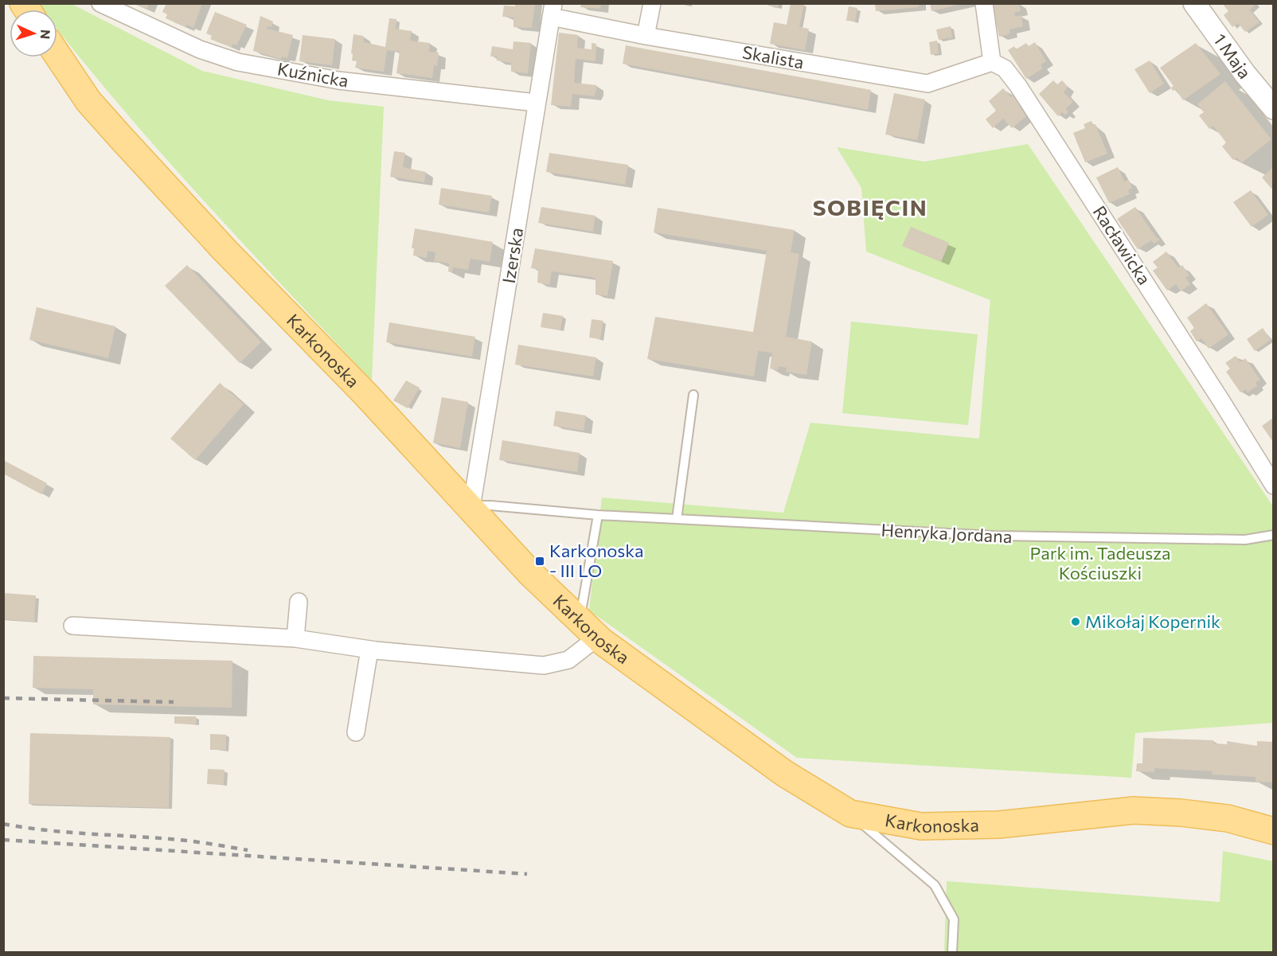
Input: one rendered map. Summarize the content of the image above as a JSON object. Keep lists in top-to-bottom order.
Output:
{
  "streets": {
    "main road": ["Karkonoska"],
    "street": [
      "1 Maja",
      "Skalista",
      "Kuźnicka",
      "Racławicka",
      "Izerska"
    ],
    "lane": ["Henryka Jordana"]
  },
  "crossings": [
    ["Skalista", "Racławicka"],
    ["Skalista", "Izerska"],
    ["Kuźnicka", "Izerska"],
    ["Izerska", "Karkonoska"],
    ["Izerska", "Henryka Jordana"],
    ["Karkonoska", "Henryka Jordana"]
  ],
  "districts": ["SOBIĘCIN"],
  "parks": ["Park im. Tadeusza Kościuszki"],
  "places": {
    "transit": ["Karkonoska - III LO"],
    "other": ["Mikołaj Kopernik"]
  },
  "north": "right"
}
